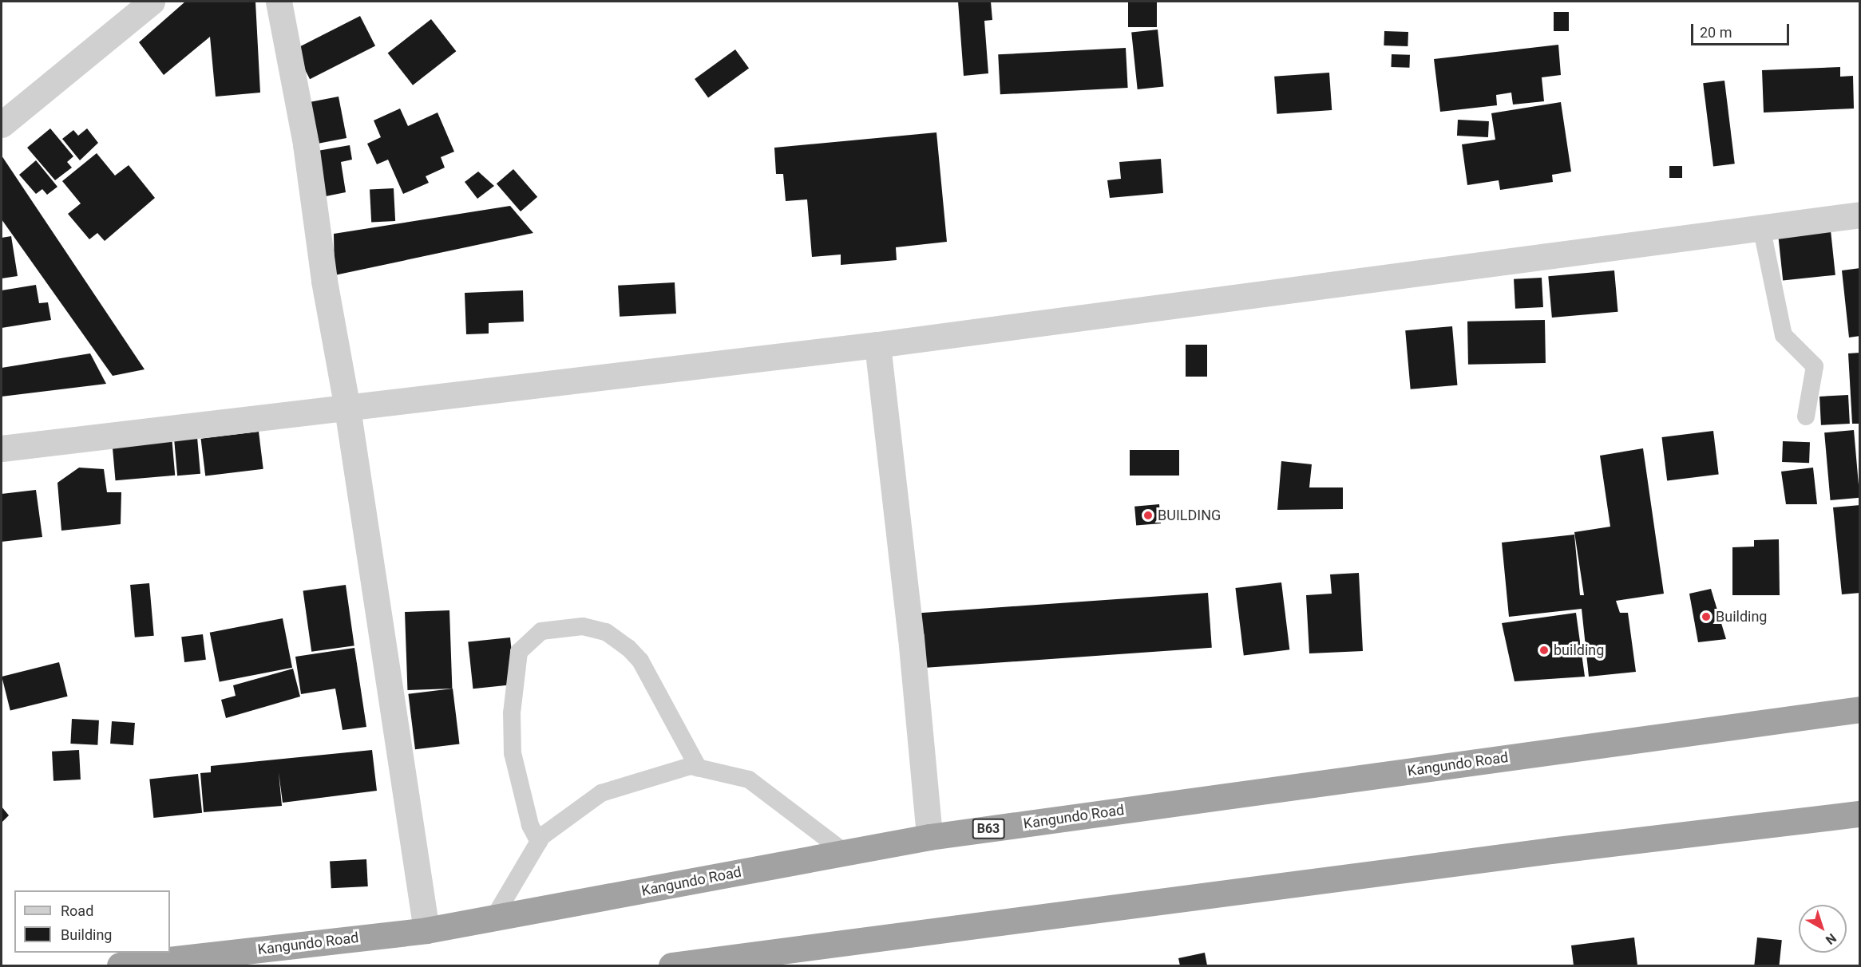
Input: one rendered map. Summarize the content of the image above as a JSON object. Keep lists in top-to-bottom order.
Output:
{
  "streets": {
    "highway": ["Kangundo Road", "B63"]
  },
  "places": ["BUILDING", "Building", "building"],
  "legend": ["Road", "Building"],
  "scale_bar": "20 m",
  "north": "bottom right"
}
